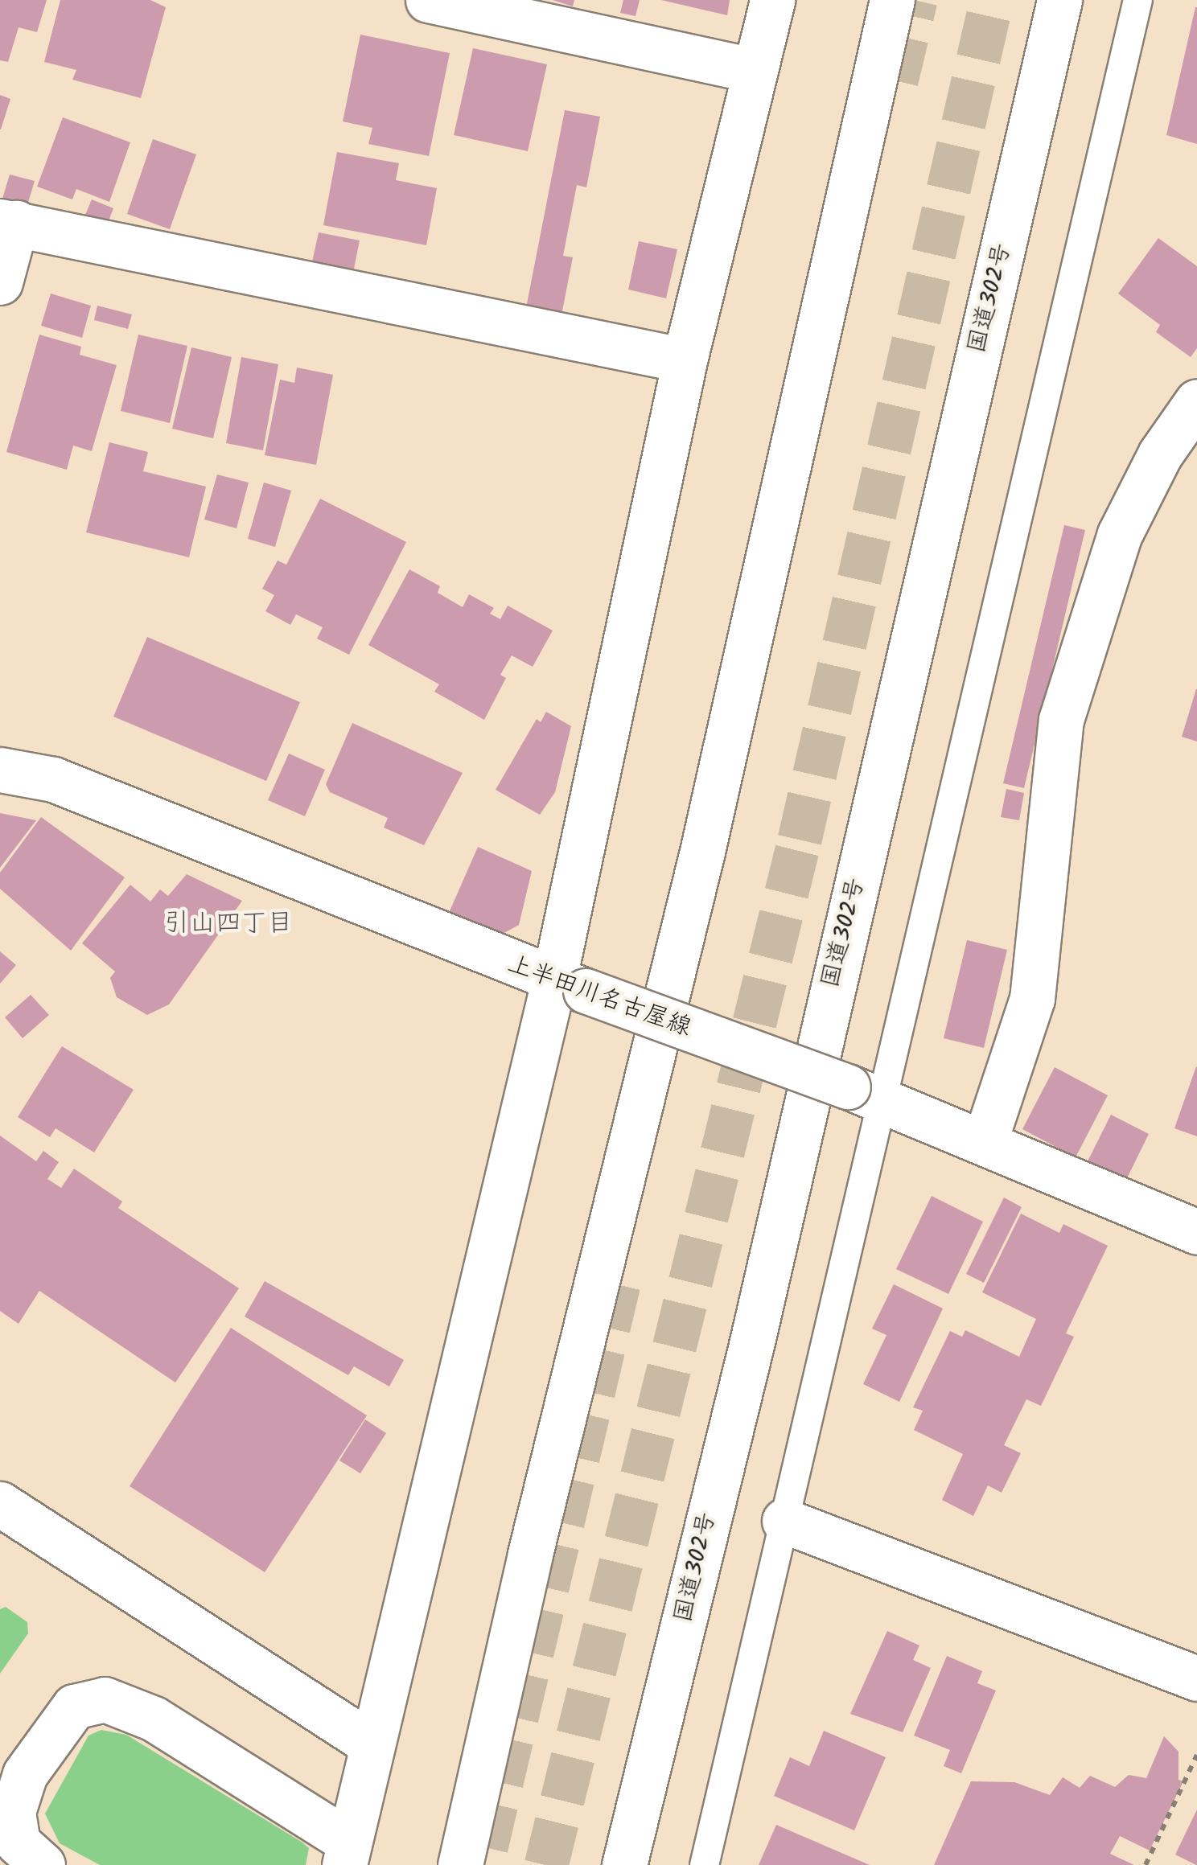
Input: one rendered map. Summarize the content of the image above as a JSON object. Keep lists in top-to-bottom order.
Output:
{
  "streets": {
    "main road": ["国道302号", "上半田川名古屋線"]
  },
  "districts": ["引山四丁目"]
}
